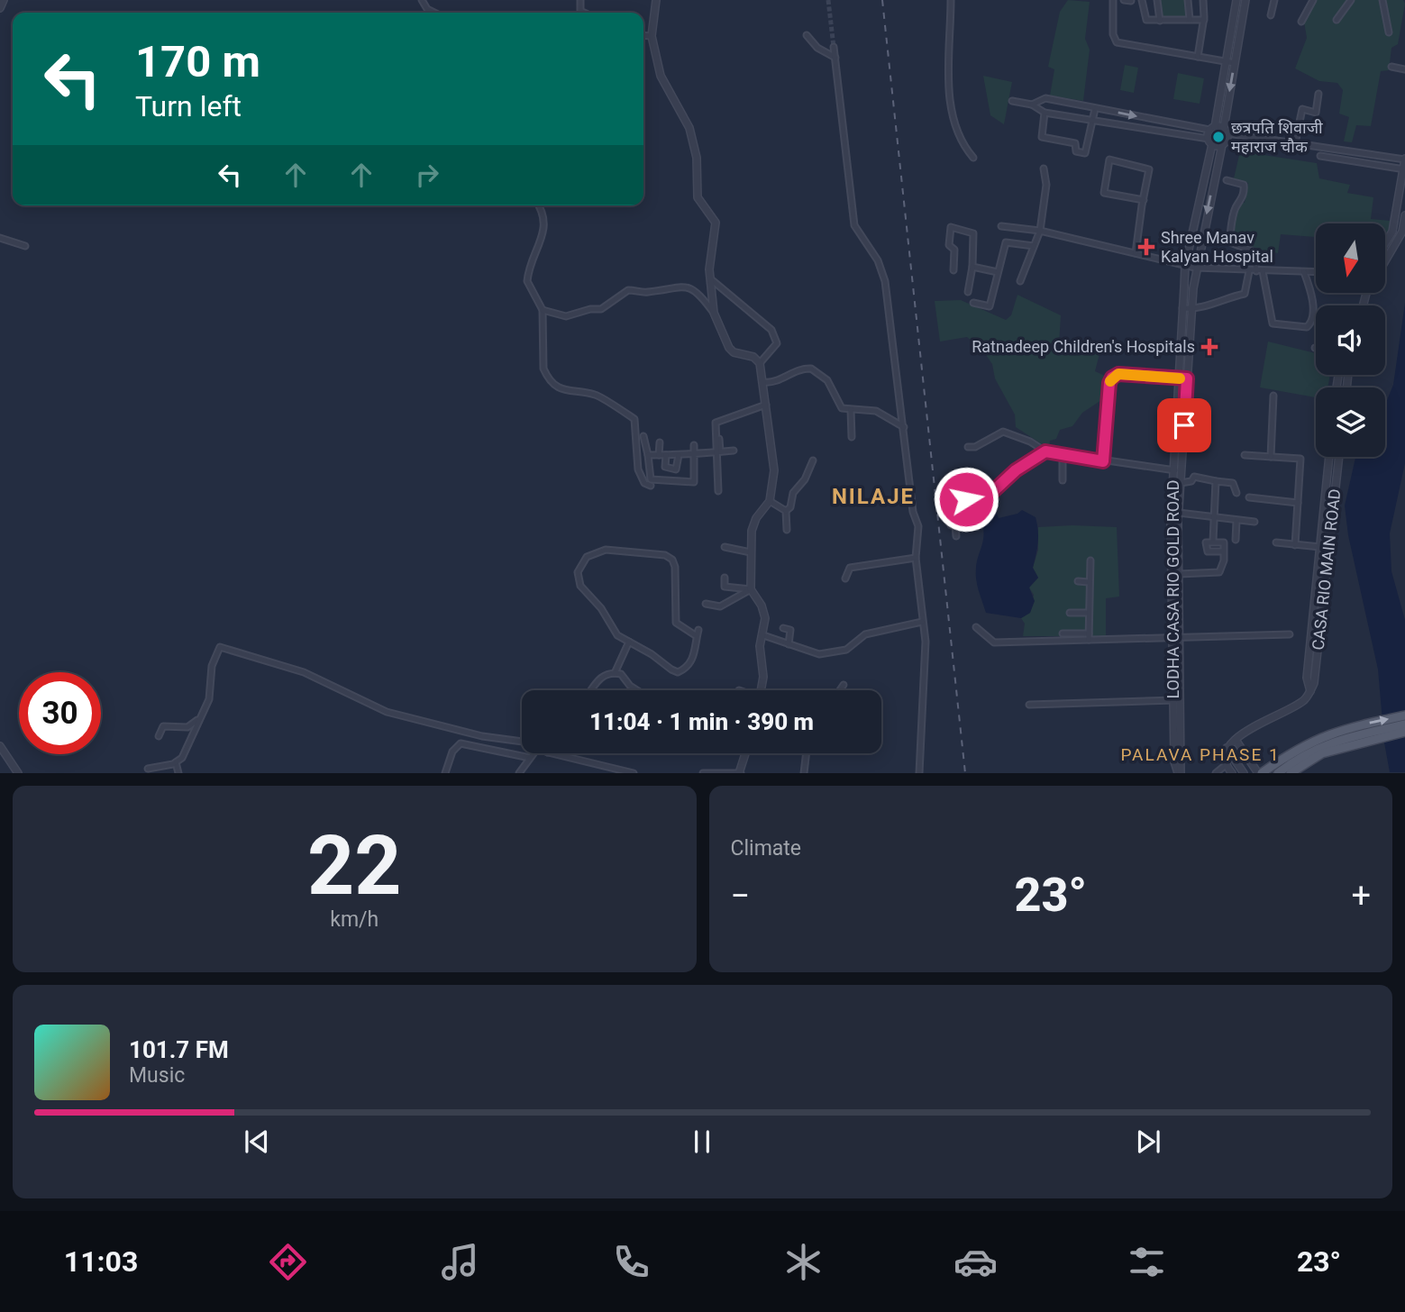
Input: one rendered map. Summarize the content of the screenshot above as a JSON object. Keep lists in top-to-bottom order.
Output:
{
  "streets": {
    "street": ["CASA RIO MAIN ROAD", "LODHA CASA RIO GOLD ROAD"]
  },
  "districts": ["NILAJE", "PALAVA PHASE 1"],
  "places": {
    "other": ["छत्रपति शिवाजी महाराज चौक"],
    "health": ["Shree Manav Kalyan Hospital", "Ratnadeep Children's Hospitals"]
  },
  "north": "bottom",
  "page": {
    "turn": ["170 m", "Turn left"],
    "limit": "30",
    "trip": "11:04 · 1 min · 390 m",
    "tile": [
      ["22", "km/h"],
      "Climate"
    ],
    "heat": ["−", "23°", "+"],
    "song": ["101.7 FM", "Music"],
    "tabs": ["11:03", "23°"]
  }
}
